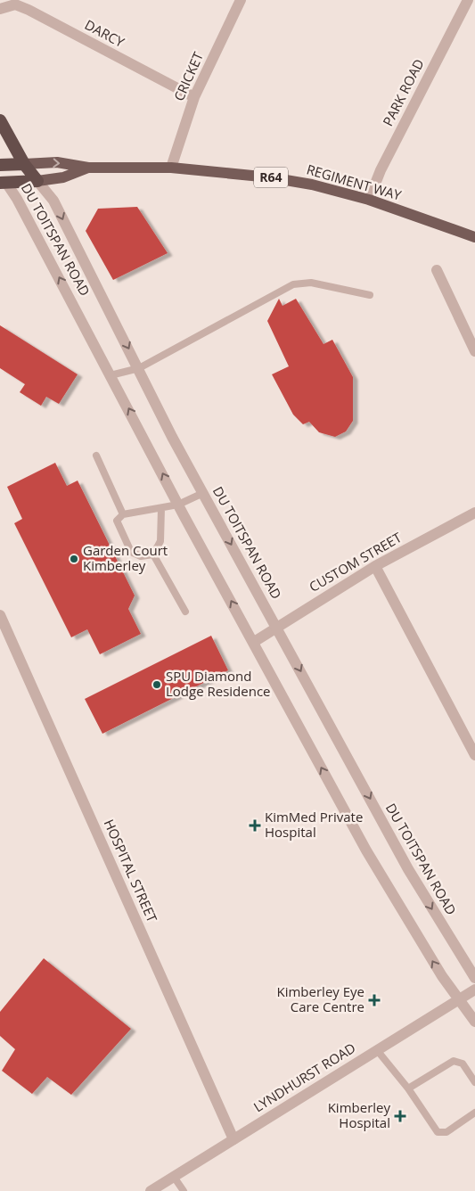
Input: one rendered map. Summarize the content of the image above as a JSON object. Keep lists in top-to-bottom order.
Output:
{
  "streets": {
    "highway": ["DU TOITSPAN ROAD"],
    "main road": ["R64", "REGIMENT WAY"],
    "street": [
      "DARCY",
      "CRICKET",
      "PARK ROAD",
      "CUSTOM STREET",
      "HOSPITAL STREET",
      "LYNDHURST ROAD"
    ]
  },
  "crossings": [
    ["DARCY", "CRICKET"],
    ["CRICKET", "REGIMENT WAY"],
    ["PARK ROAD", "REGIMENT WAY"],
    ["REGIMENT WAY", "DU TOITSPAN ROAD"],
    ["DU TOITSPAN ROAD", "CUSTOM STREET"],
    ["DU TOITSPAN ROAD", "LYNDHURST ROAD"],
    ["HOSPITAL STREET", "LYNDHURST ROAD"]
  ],
  "places": {
    "other": ["Garden Court Kimberley", "SPU Diamond Lodge Residence"],
    "health": ["KimMed Private Hospital", "Kimberley Eye Care Centre", "Kimberley Hospital"]
  }
}
